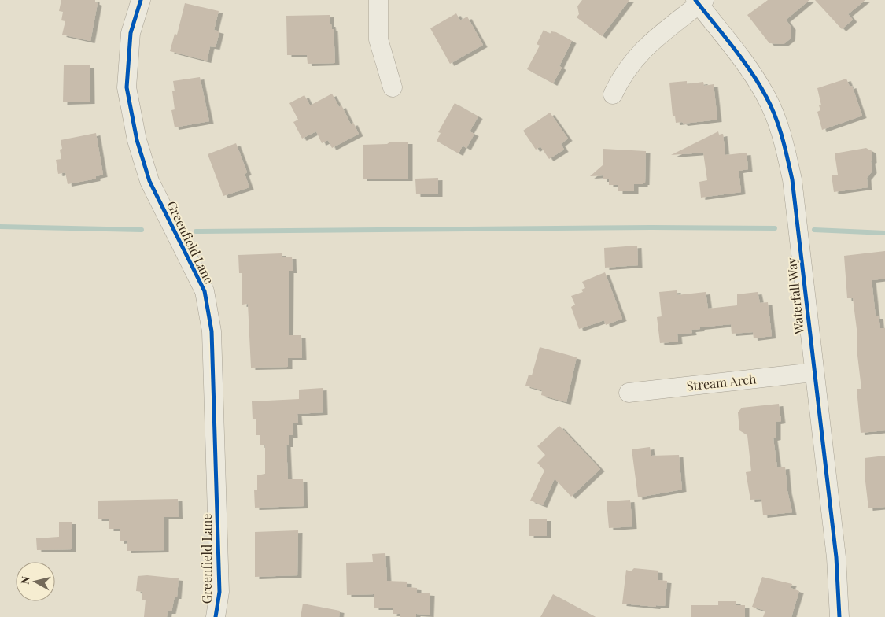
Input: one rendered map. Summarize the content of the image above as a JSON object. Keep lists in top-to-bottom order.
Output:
{
  "streets": {
    "street": ["Greenfield Lane", "Waterfall Way", "Stream Arch"]
  },
  "crossings": [
    ["Waterfall Way", "Stream Arch"]
  ],
  "north": "left"
}
